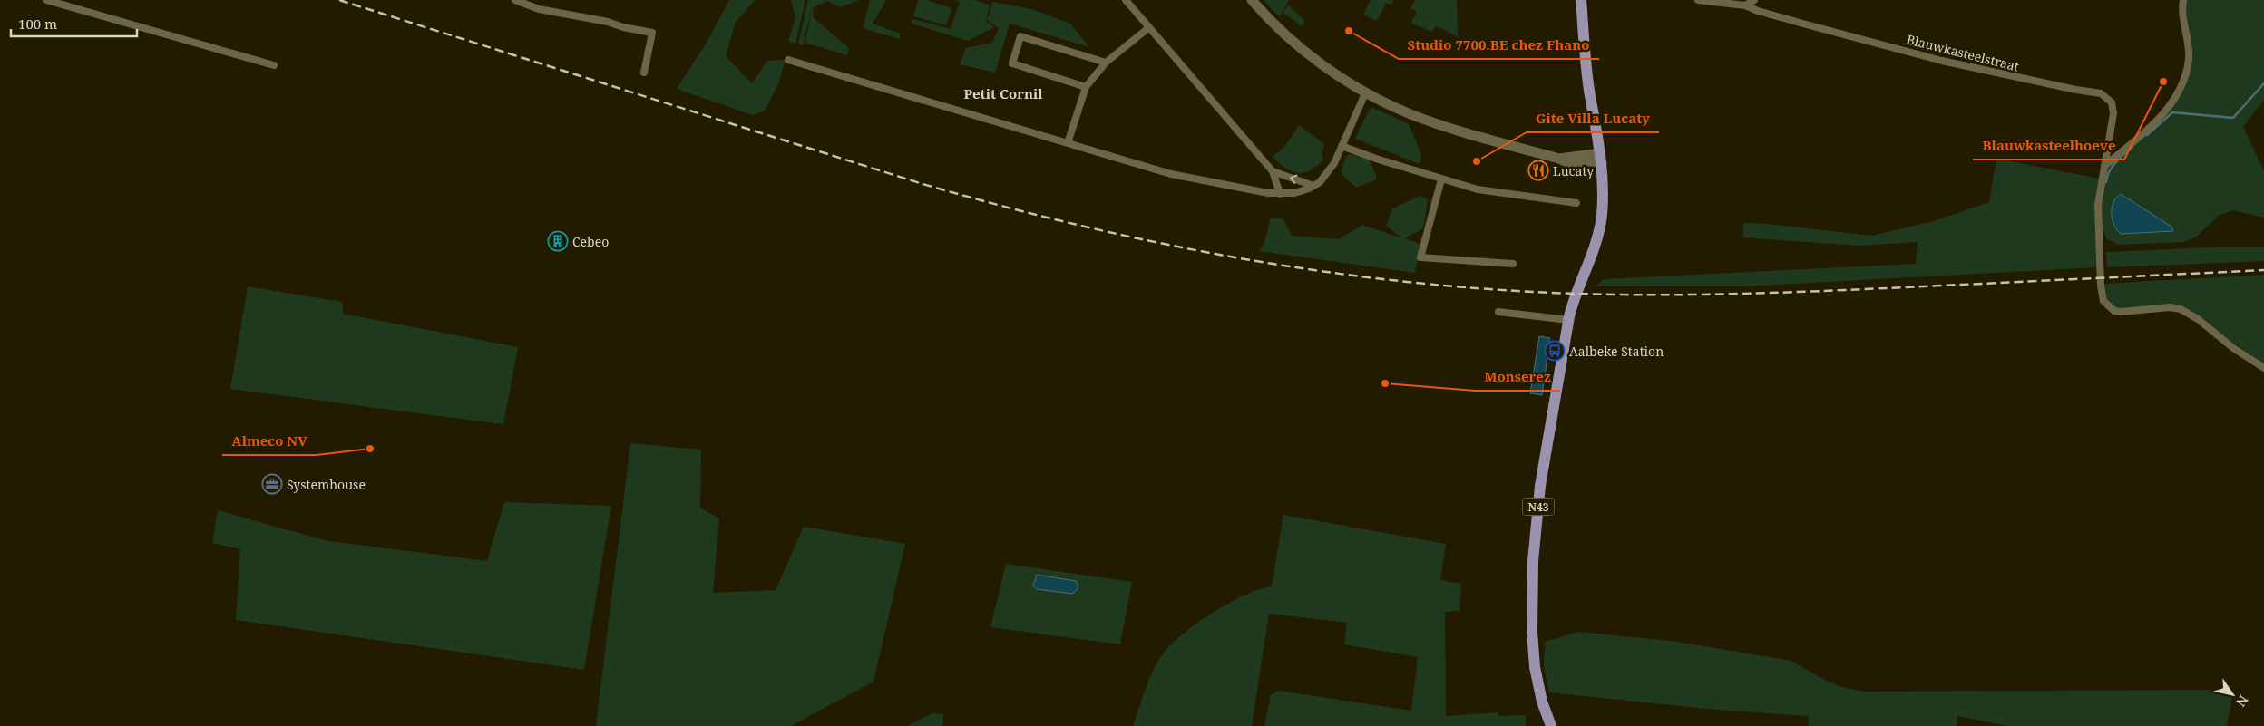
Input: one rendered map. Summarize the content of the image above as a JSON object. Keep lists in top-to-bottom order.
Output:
{
  "streets": {
    "main road": ["N43"],
    "street": ["Blauwkasteelstraat"]
  },
  "districts": ["Petit Cornil"],
  "places": {
    "other": [
      "Studio 7700.BE chez Fhano",
      "Blauwkasteelhoeve",
      "Gite Villa Lucaty",
      "Monserez",
      "Almeco NV"
    ],
    "restaurant": ["Lucaty"],
    "building": ["Cebeo"],
    "bus stop": ["Aalbeke Station"],
    "office": ["Systemhouse"]
  },
  "scale_bar": "100 m",
  "north": "bottom right"
}
